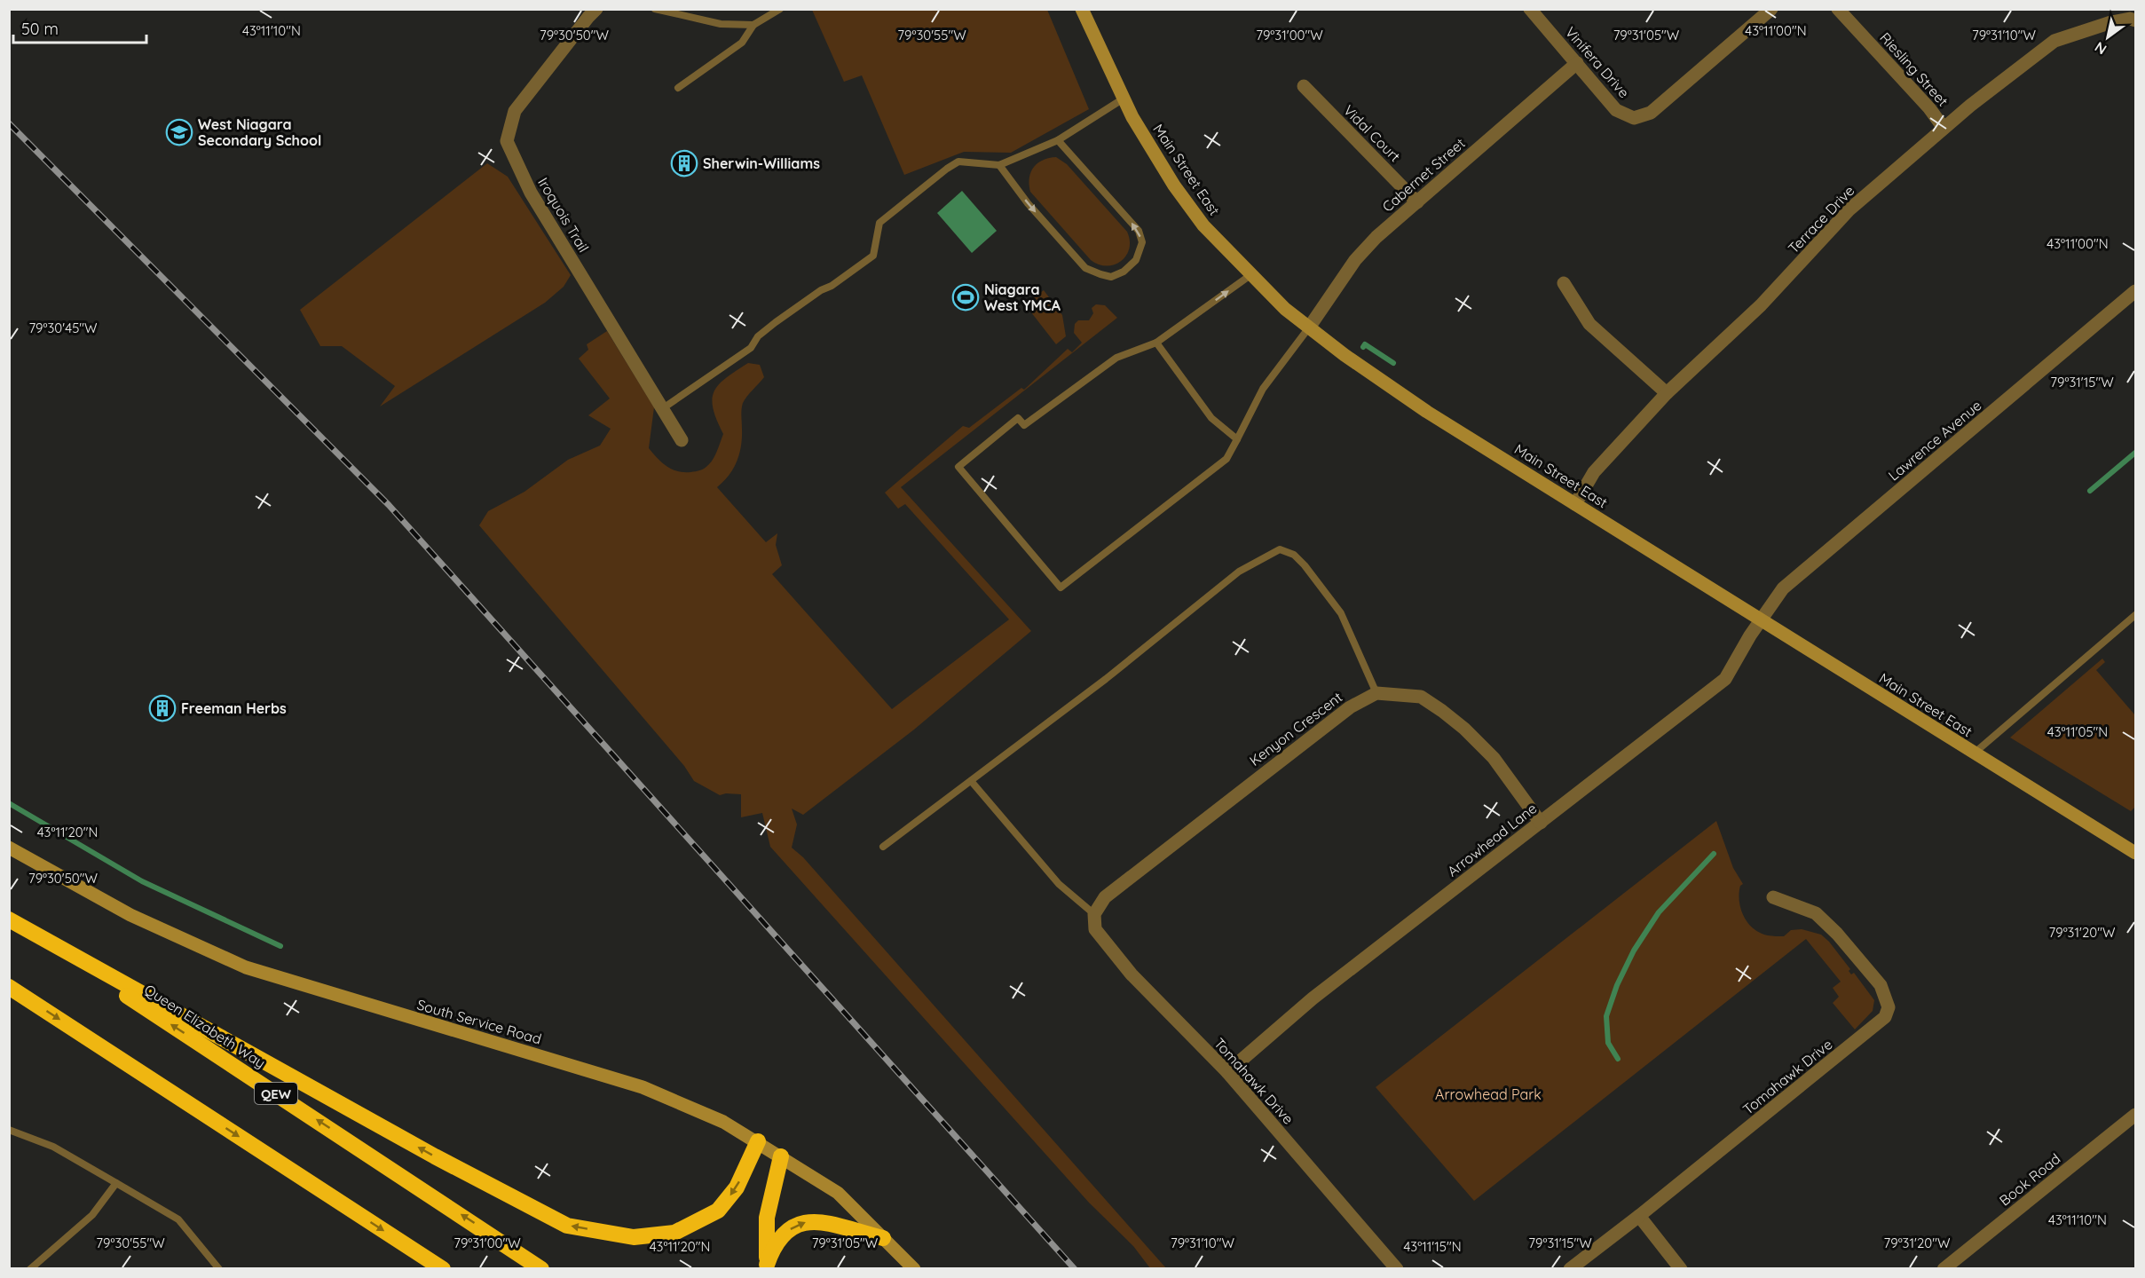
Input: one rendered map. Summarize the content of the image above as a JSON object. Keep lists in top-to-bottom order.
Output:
{
  "streets": {
    "highway": ["Queen Elizabeth Way", "QEW"],
    "main road": ["Main Street East", "South Service Road"],
    "street": [
      "Vinifera Drive",
      "Riesling Street",
      "Vidal Court",
      "Cabernet Street",
      "Iroquois Trail",
      "Terrace Drive",
      "Lawrence Avenue",
      "Kenyon Crescent",
      "Arrowhead Lane",
      "Tomahawk Drive",
      "Book Road"
    ]
  },
  "crossings": [
    ["Vinifera Drive", "Cabernet Street"],
    ["Riesling Street", "Terrace Drive"],
    ["Vidal Court", "Cabernet Street"],
    ["Main Street East", "Cabernet Street"],
    ["Main Street East", "Terrace Drive"],
    ["Main Street East", "Lawrence Avenue"],
    ["Main Street East", "Arrowhead Lane"],
    ["Lawrence Avenue", "Arrowhead Lane"],
    ["Kenyon Crescent", "Tomahawk Drive"],
    ["Arrowhead Lane", "Tomahawk Drive"]
  ],
  "parks": ["Arrowhead Park"],
  "places": {
    "school or university": ["West Niagara Secondary School"],
    "building": ["Sherwin-Williams", "Freeman Herbs"],
    "sports": ["Niagara West YMCA"]
  },
  "scale_bar": "50 m",
  "north": "bottom left",
  "coordinates": [
    "43°11'10\"N",
    "43°11'00\"N",
    "79°30'50\"W",
    "79°30'55\"W",
    "79°31'00\"W",
    "79°31'05\"W",
    "79°31'10\"W",
    "79°30'45\"W",
    "79°31'15\"W",
    "43°11'05\"N",
    "43°11'20\"N",
    "79°31'20\"W",
    "43°11'15\"N"
  ]
}
